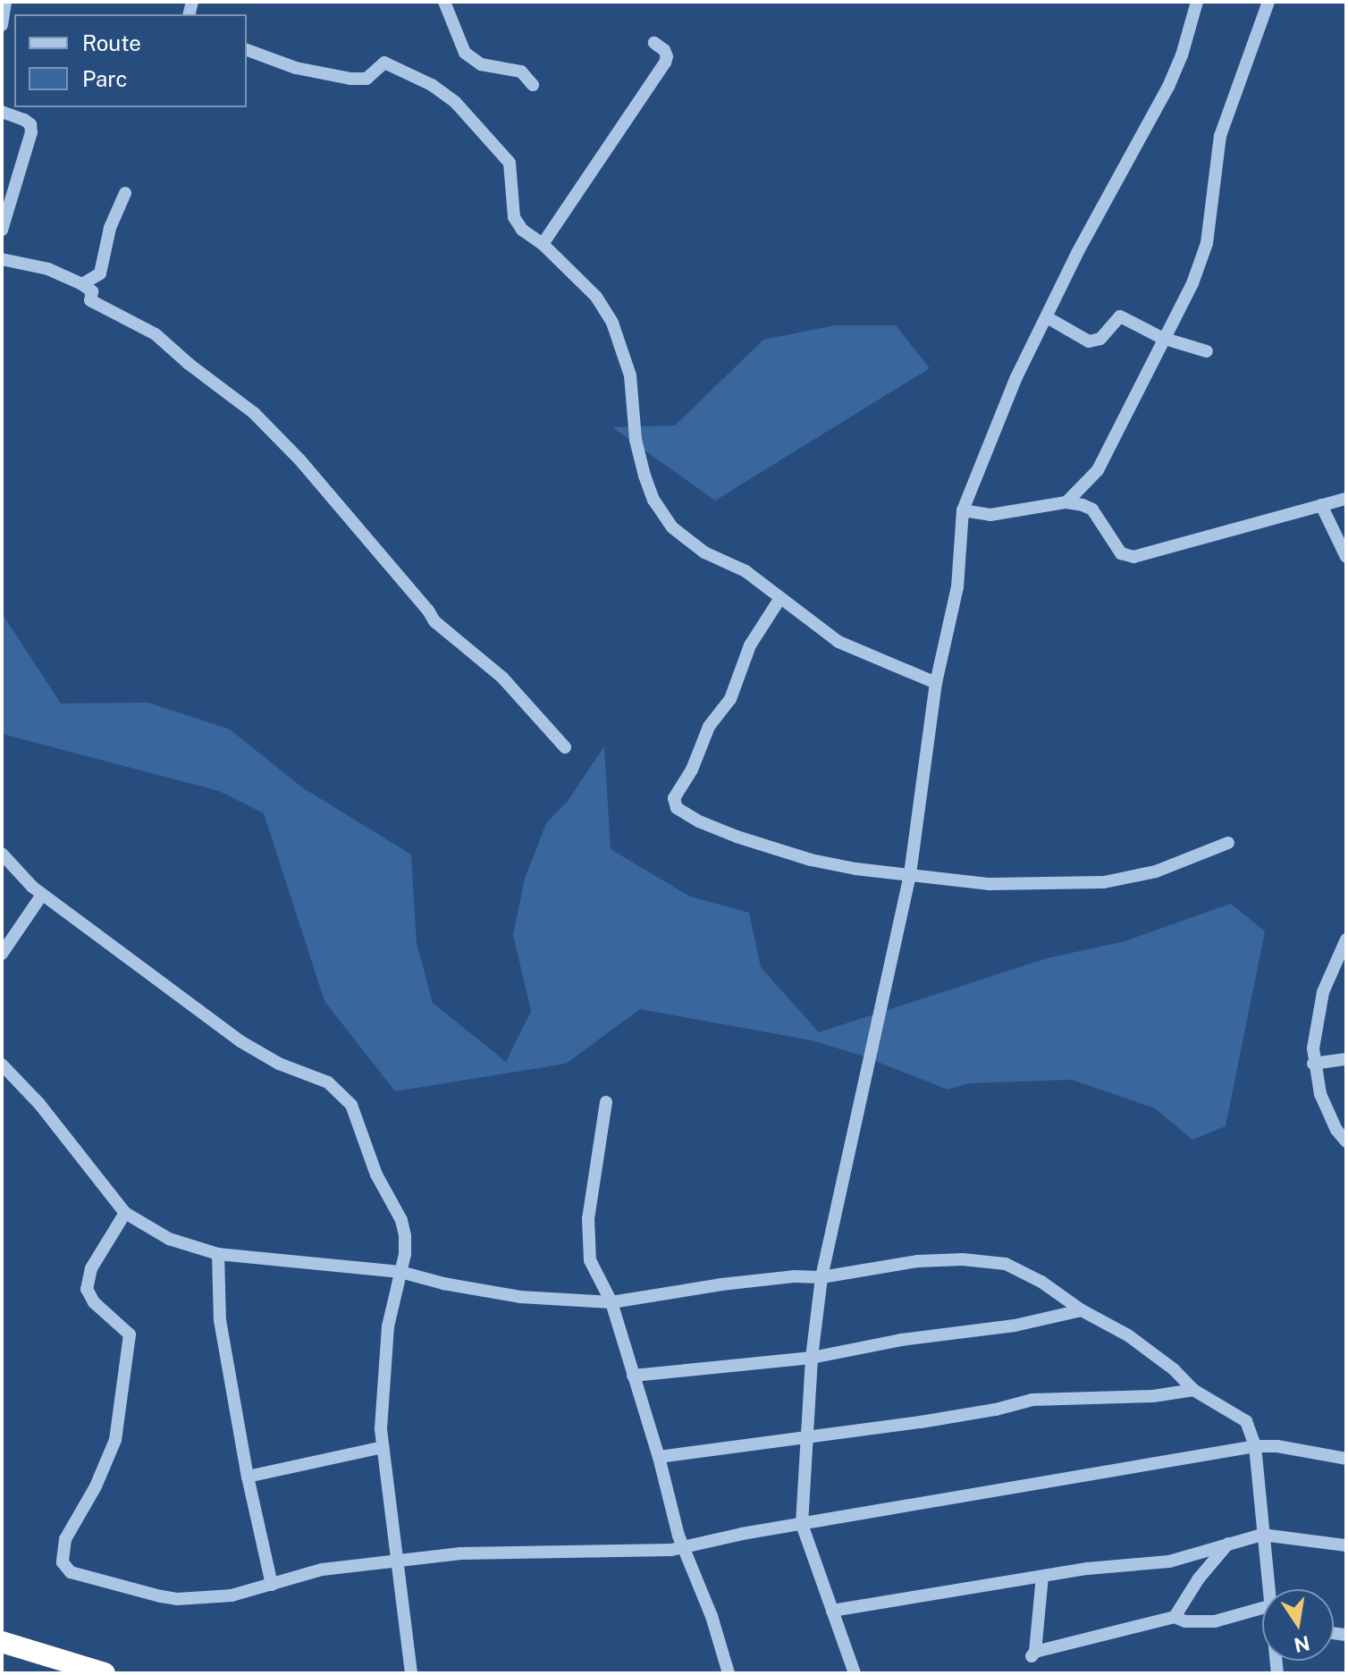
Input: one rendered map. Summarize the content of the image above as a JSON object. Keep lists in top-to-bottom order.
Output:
{
  "legend": ["Route", "Parc"],
  "north": "bottom"
}
